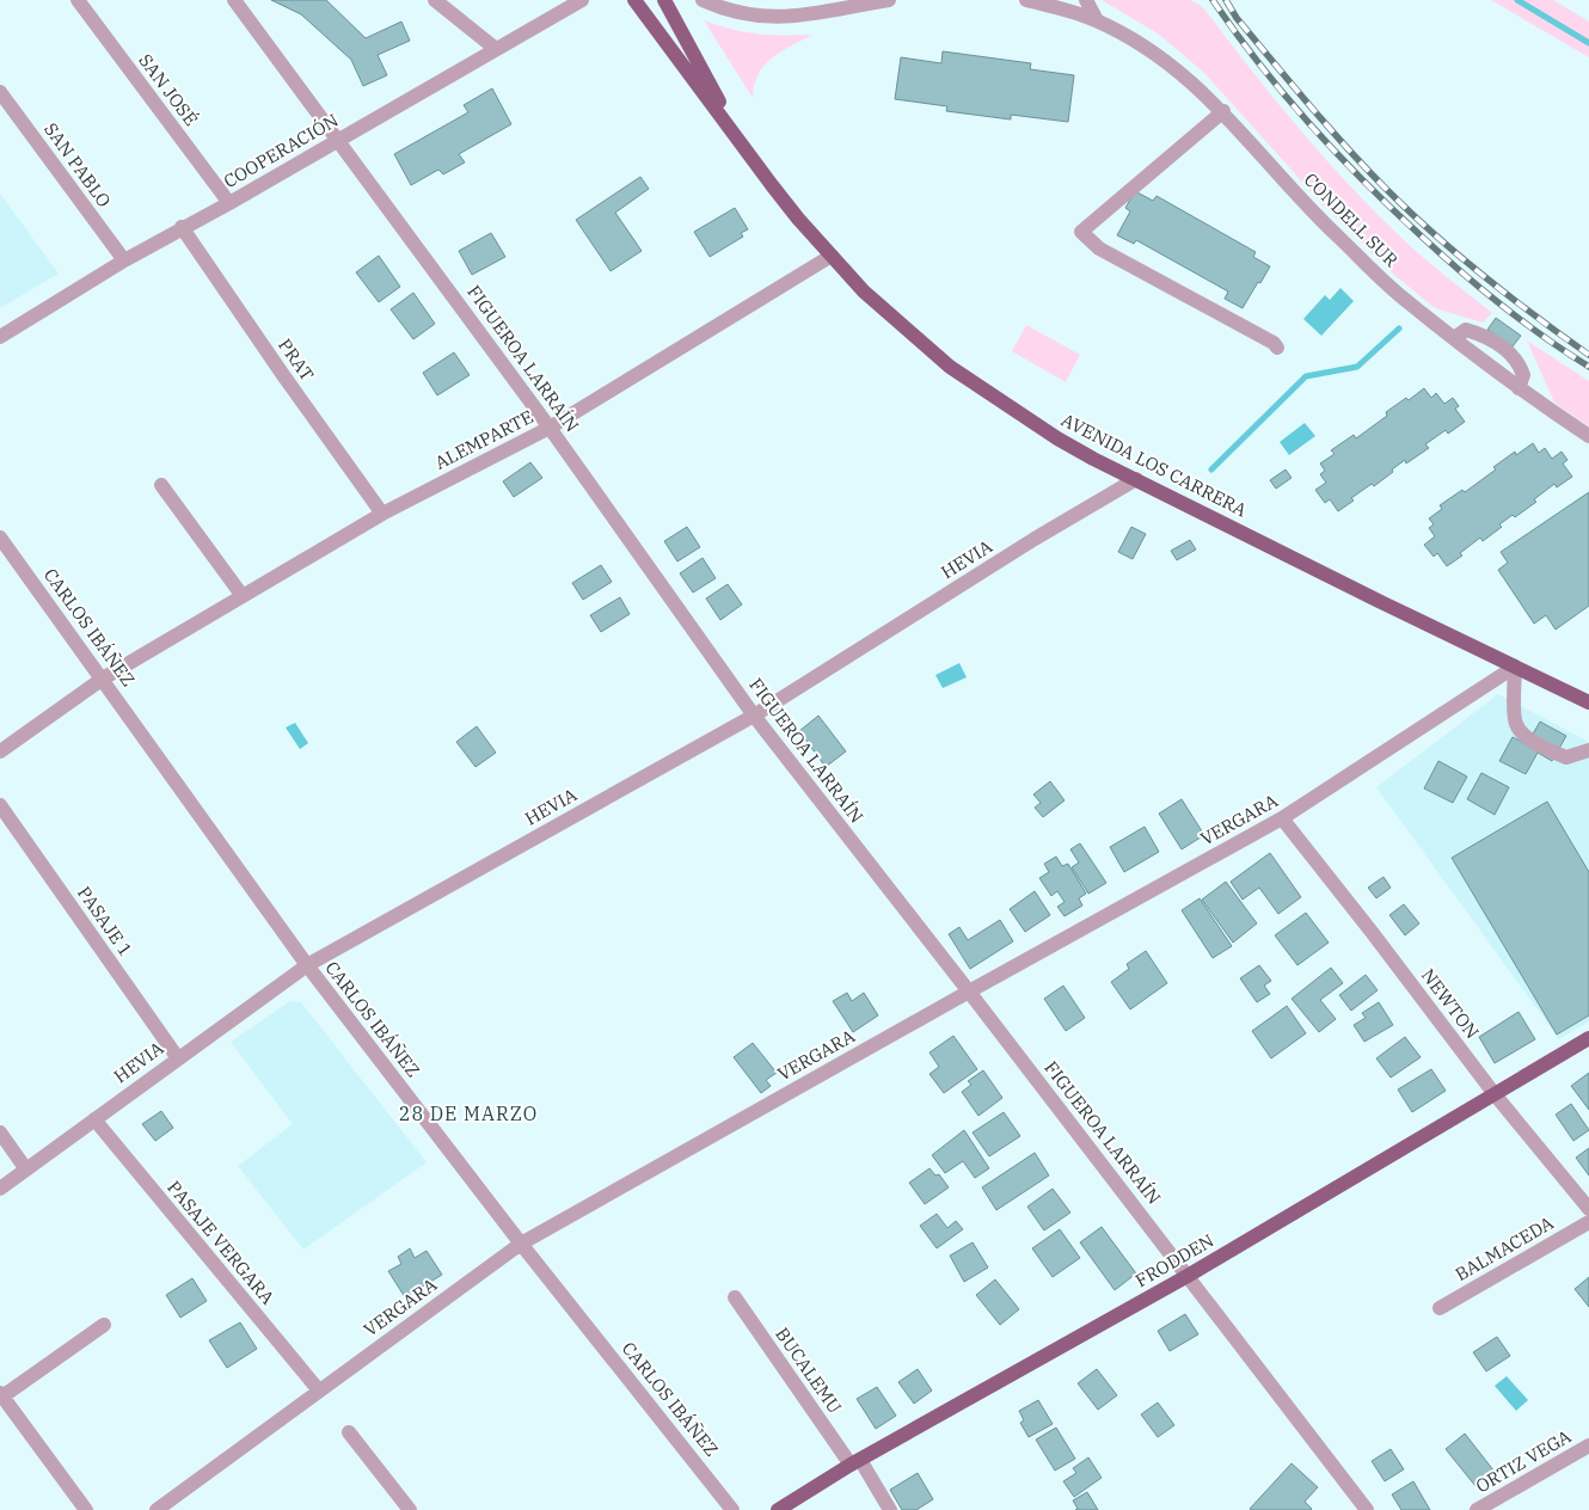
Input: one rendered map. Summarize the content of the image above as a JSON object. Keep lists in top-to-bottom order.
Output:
{
  "streets": {
    "main road": ["AVENIDA LOS CARRERA", "FRODDEN"],
    "street": [
      "SAN JOSÉ",
      "COOPERACIÓN",
      "SAN PABLO",
      "CONDELL SUR",
      "FIGUEROA LARRAÍN",
      "PRAT",
      "ALEMPARTE",
      "HEVIA",
      "CARLOS IBÁÑEZ",
      "VERGARA",
      "PASAJE 1",
      "NEWTON",
      "PASAJE VERGARA",
      "BALMACEDA",
      "BUCALEMU",
      "ORTIZ VEGA"
    ]
  },
  "crossings": [
    ["SAN JOSÉ", "COOPERACIÓN"],
    ["COOPERACIÓN", "SAN PABLO"],
    ["COOPERACIÓN", "FIGUEROA LARRAÍN"],
    ["COOPERACIÓN", "PRAT"],
    ["FIGUEROA LARRAÍN", "ALEMPARTE"],
    ["FIGUEROA LARRAÍN", "HEVIA"],
    ["FIGUEROA LARRAÍN", "VERGARA"],
    ["FIGUEROA LARRAÍN", "FRODDEN"],
    ["PRAT", "ALEMPARTE"],
    ["ALEMPARTE", "AVENIDA LOS CARRERA"],
    ["ALEMPARTE", "CARLOS IBÁÑEZ"],
    ["AVENIDA LOS CARRERA", "HEVIA"],
    ["AVENIDA LOS CARRERA", "VERGARA"],
    ["HEVIA", "CARLOS IBÁÑEZ"],
    ["HEVIA", "PASAJE 1"],
    ["HEVIA", "PASAJE VERGARA"],
    ["CARLOS IBÁÑEZ", "VERGARA"],
    ["VERGARA", "NEWTON"],
    ["VERGARA", "PASAJE VERGARA"],
    ["NEWTON", "FRODDEN"],
    ["FRODDEN", "BUCALEMU"]
  ],
  "districts": ["28 DE MARZO"]
}
